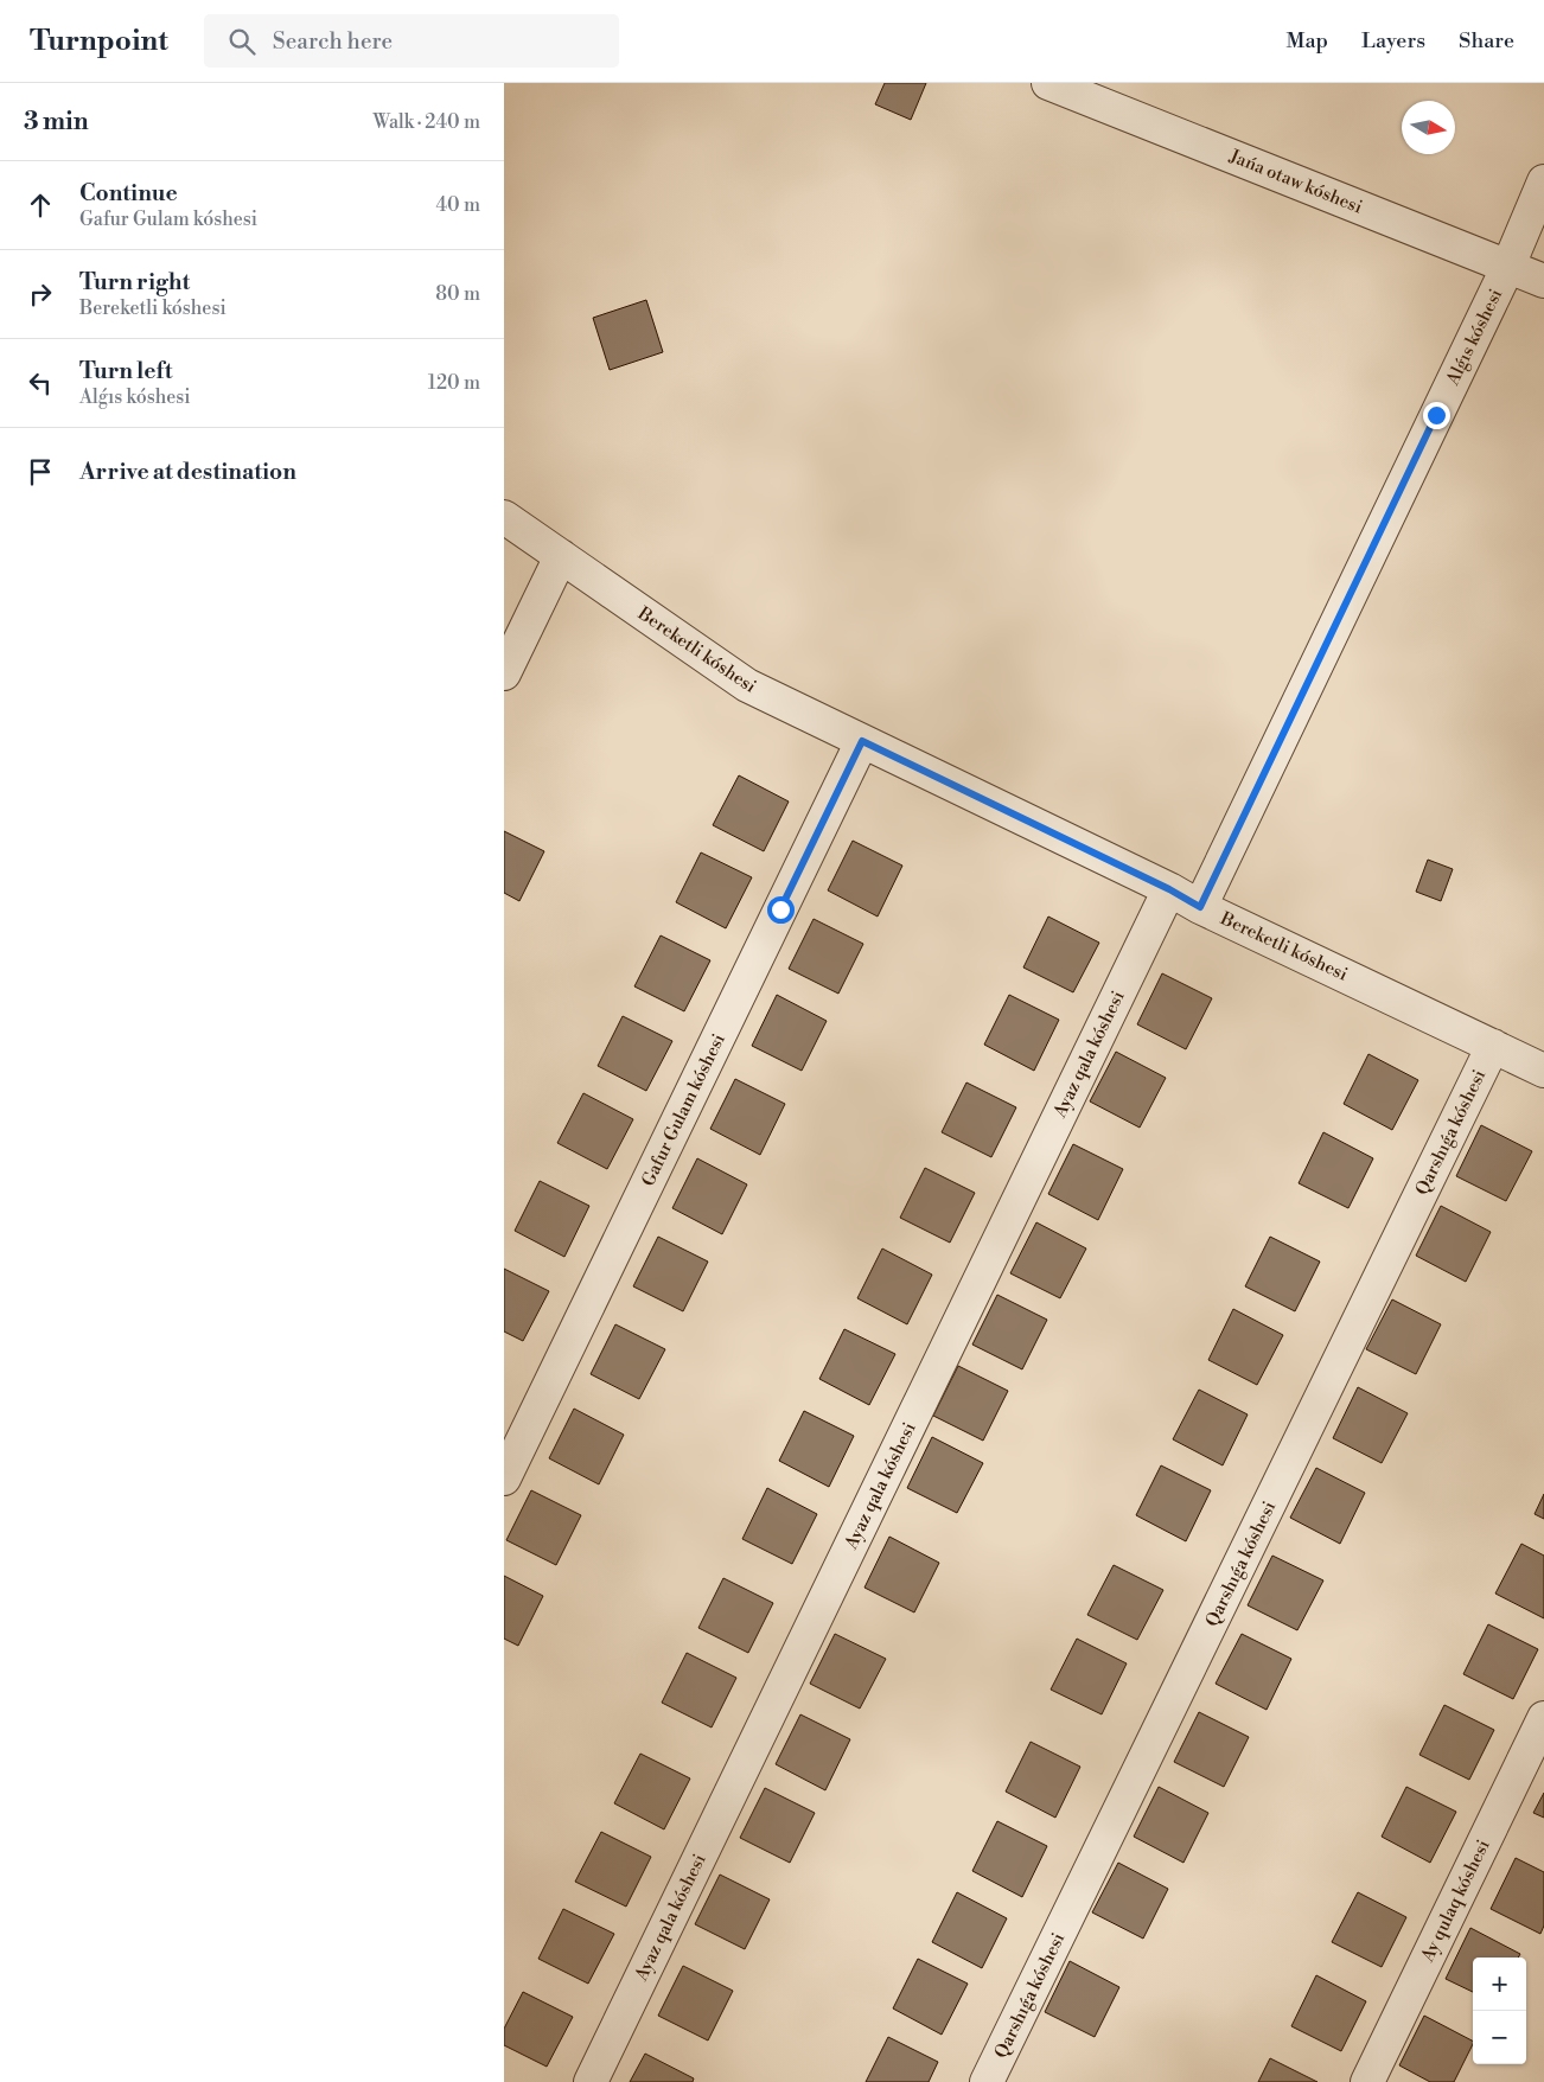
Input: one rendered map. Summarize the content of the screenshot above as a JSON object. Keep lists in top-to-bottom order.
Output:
{
  "streets": {
    "street": [
      "Jańa otaw kóshesi",
      "Alǵıs kóshesi",
      "Bereketli kóshesi",
      "Ayaz qala kóshesi",
      "Gafur Gulam kóshesi",
      "Qarshıǵa kóshesi",
      "Ay qulaq kóshesi"
    ]
  },
  "crossings": [
    ["Jańa otaw kóshesi", "Alǵıs kóshesi"],
    ["Alǵıs kóshesi", "Bereketli kóshesi"],
    ["Bereketli kóshesi", "Ayaz qala kóshesi"],
    ["Bereketli kóshesi", "Gafur Gulam kóshesi"],
    ["Bereketli kóshesi", "Qarshıǵa kóshesi"]
  ],
  "north": "right",
  "page": {
    "header": "Turnpoint",
    "search": "Search here",
    "nav": ["Map", "Layers", "Share"],
    "heading": ["3 min", "Walk · 240 m"],
    "list": [
      ["Continue", "Gafur Gulam kóshesi", "40 m"],
      ["Turn right", "Bereketli kóshesi", "80 m"],
      ["Turn left", "Alǵıs kóshesi", "120 m"],
      "Arrive at destination"
    ],
    "map_buttons": ["+", "−"]
  }
}
